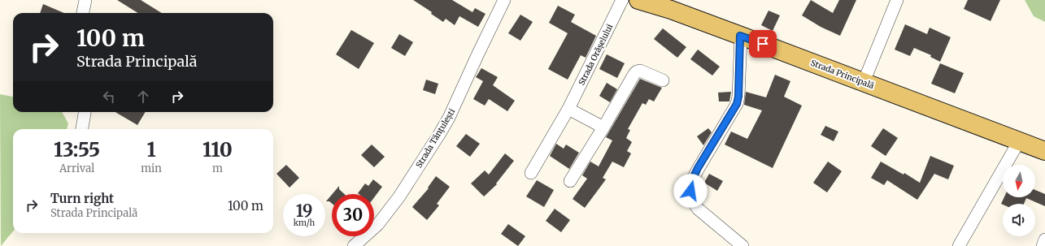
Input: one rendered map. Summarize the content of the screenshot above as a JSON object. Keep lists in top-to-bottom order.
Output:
{
  "streets": {
    "main road": ["Strada Principală"],
    "street": ["Strada Orășelului", "Strada Tănțulești"]
  },
  "north": "bottom",
  "page": {
    "turn": ["100 m", "Strada Principală"],
    "eta": [
      "13:55",
      "Arrival",
      "1",
      "min",
      "110",
      "m"
    ],
    "list": [
      {
        "name": "Turn right",
        "note": "Strada Principală",
        "value": "100 m"
      }
    ],
    "speed": "19 km/h",
    "limit": "30"
  }
}
